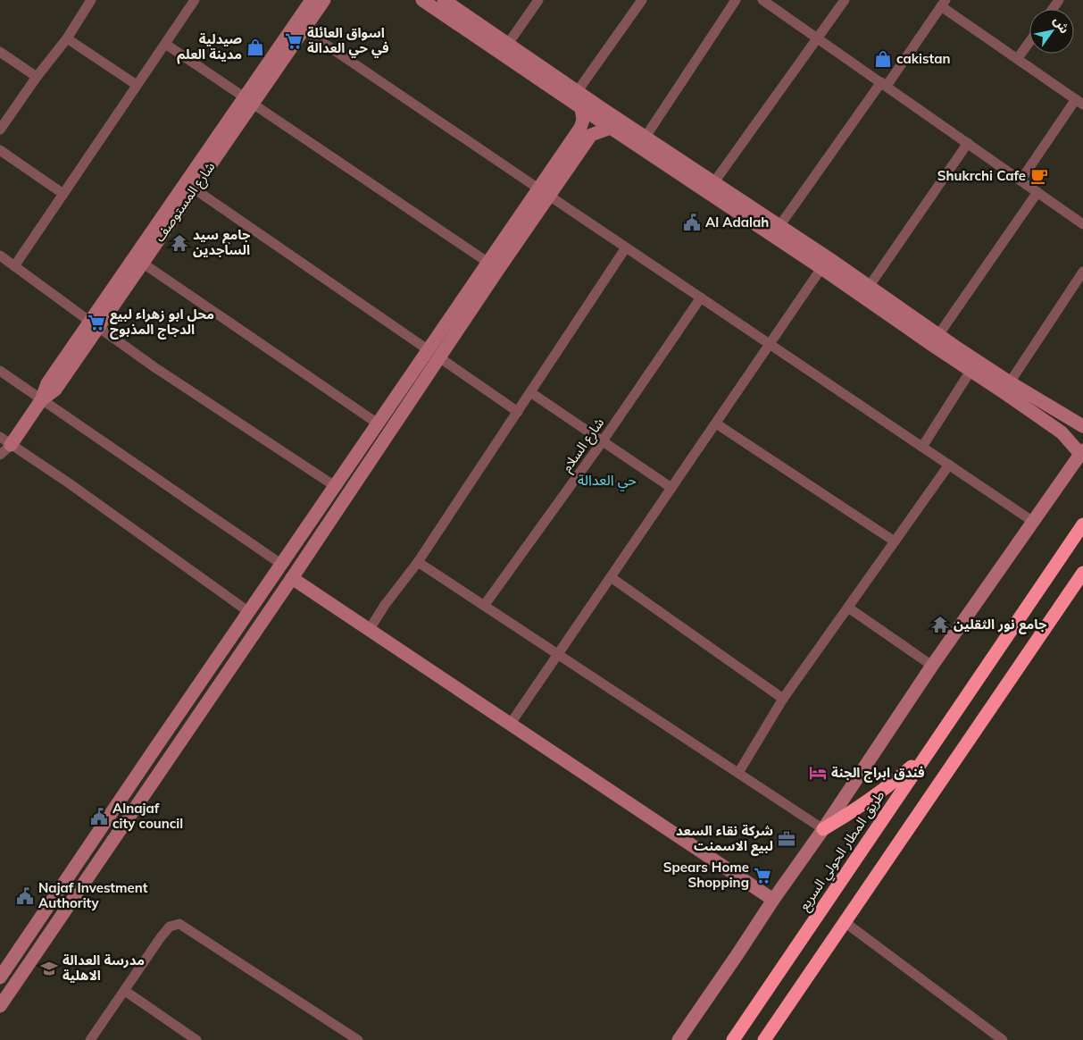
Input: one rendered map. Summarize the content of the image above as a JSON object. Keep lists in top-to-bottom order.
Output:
{
  "streets": {
    "highway": ["طريق المطار الحولي السريع"],
    "street": ["شارع المستوصف", "شارع السلام"]
  },
  "districts": ["حي العدالة"],
  "places": {
    "supermarket": ["اسواق العائلة في حي العدالة", "محل ابو زهراء لبيع الدجاج المذبوح", "Spears Home Shopping"],
    "shop": ["صيدلية مدينة العلم", "cakistan"],
    "cafe": ["Shukrchi Cafe"],
    "public building": ["Al Adalah", "Alnajaf city council", "Najaf Investment Authority"],
    "temple": ["جامع سيد الساجدين", "جامع نور الثقلين"],
    "hotel": ["فندق ابراج الجنة"],
    "office": ["شركة نقاء السعد لبيع الاسمنت"],
    "school or university": ["مدرسة العدالة الاهلية"]
  },
  "north": "top right"
}
